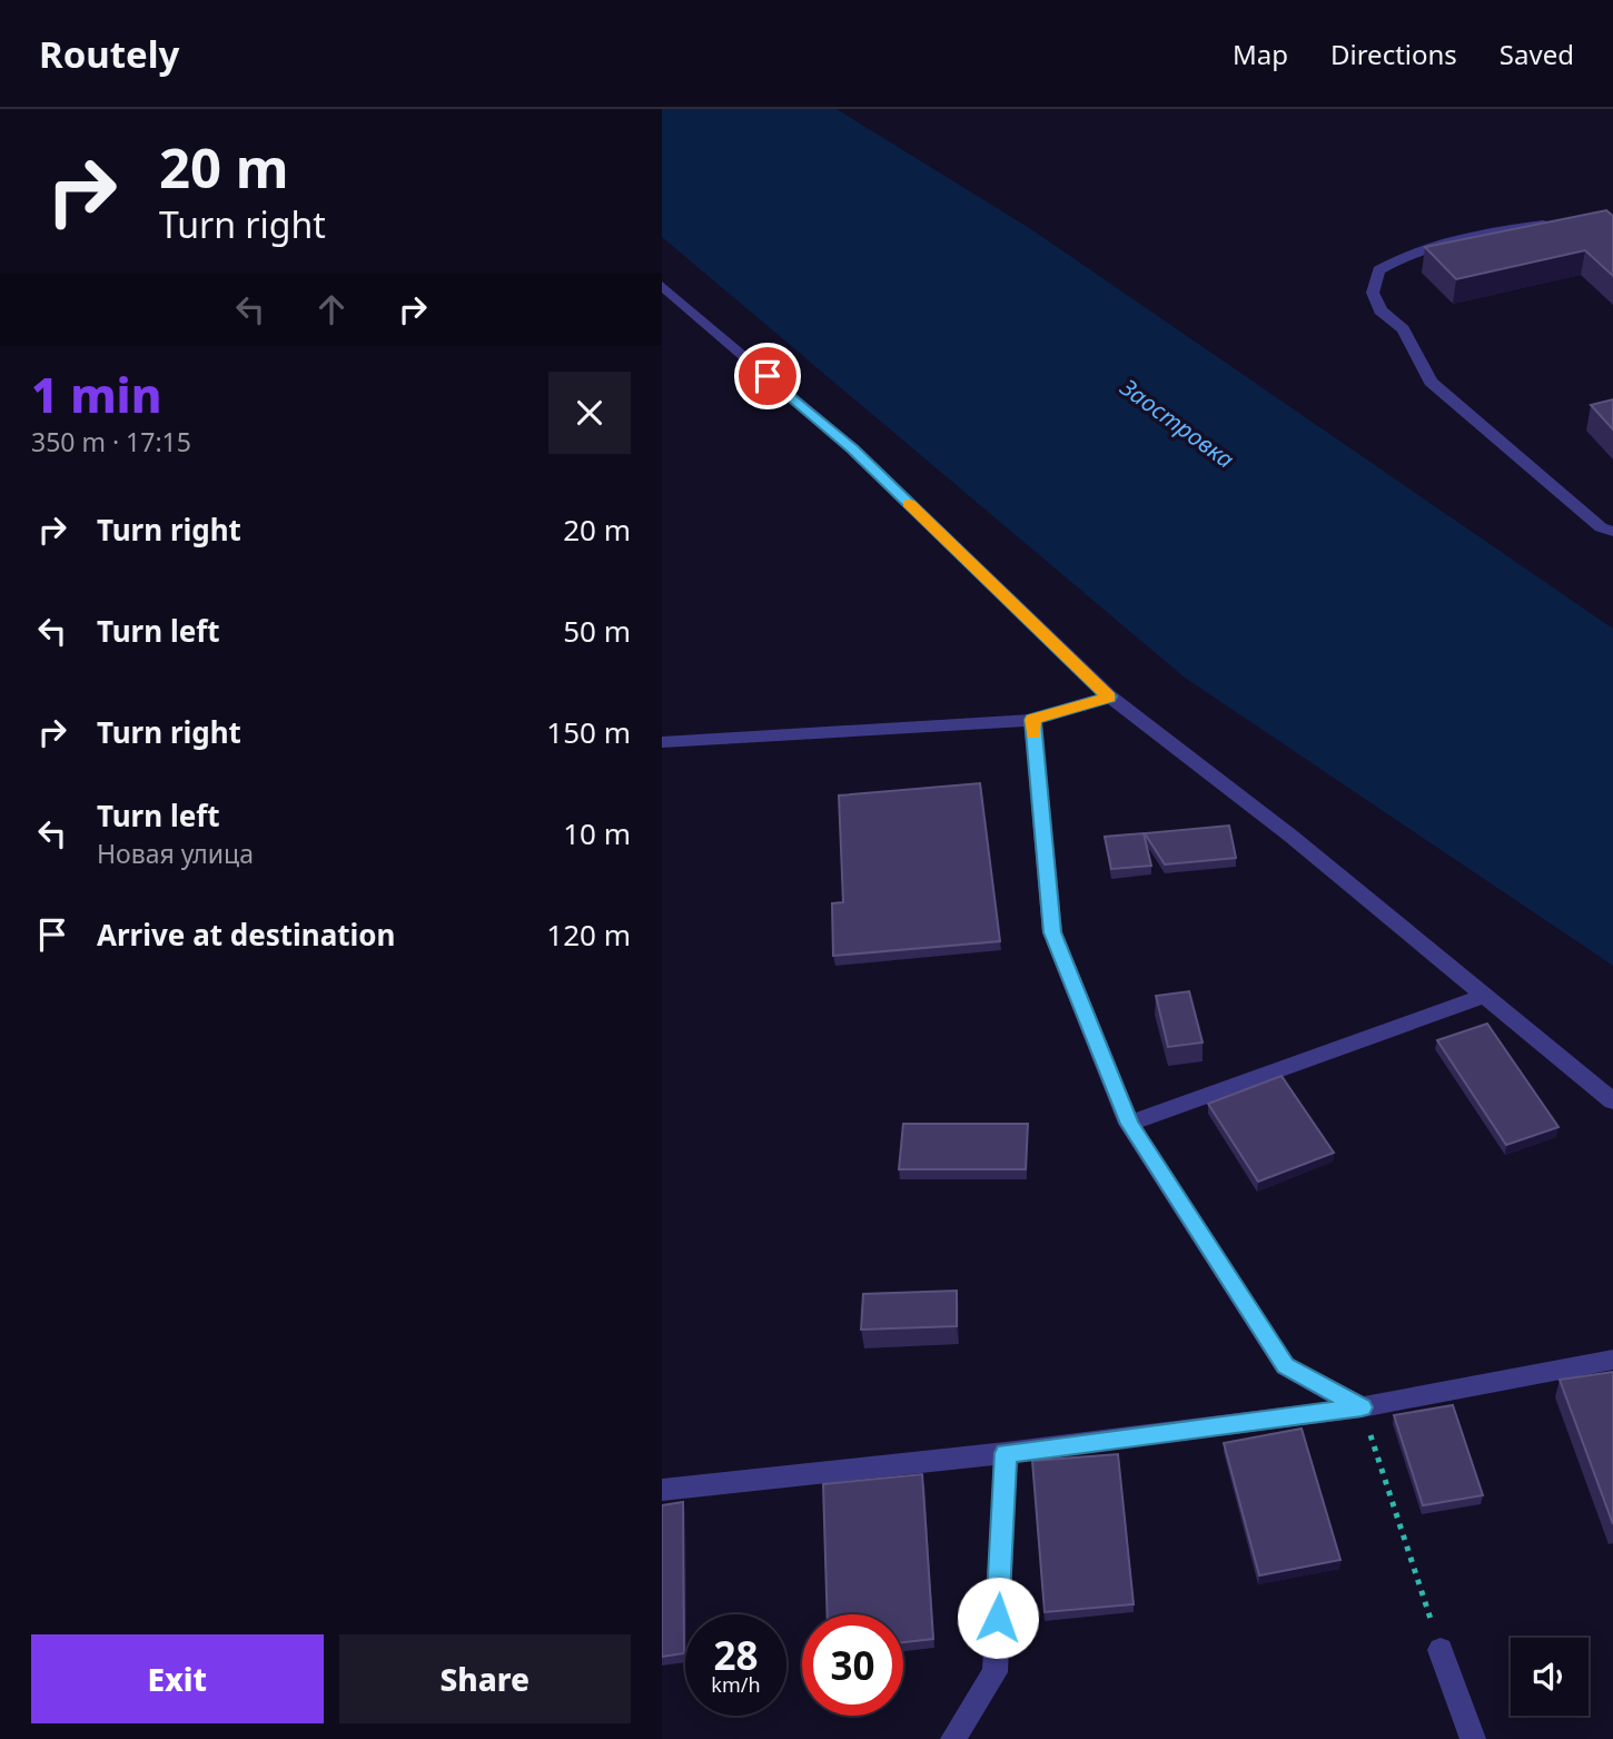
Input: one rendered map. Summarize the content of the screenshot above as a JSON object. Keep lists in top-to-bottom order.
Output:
{
  "water": ["Заостровка"],
  "page": {
    "header": "Routely",
    "nav": ["Map", "Directions", "Saved"],
    "turn": ["20 m", "Turn right"],
    "heading": ["1 min", "350 m · 17:15"],
    "list": [
      {
        "name": "Turn right",
        "value": "20 m"
      },
      {
        "name": "Turn left",
        "value": "50 m"
      },
      {
        "name": "Turn right",
        "value": "150 m"
      },
      {
        "name": "Turn left",
        "note": "Новая улица",
        "value": "10 m"
      },
      {
        "name": "Arrive at destination",
        "value": "120 m"
      }
    ],
    "speed": "28 km/h",
    "limit": "30",
    "buttons": ["Exit", "Share"]
  }
}
